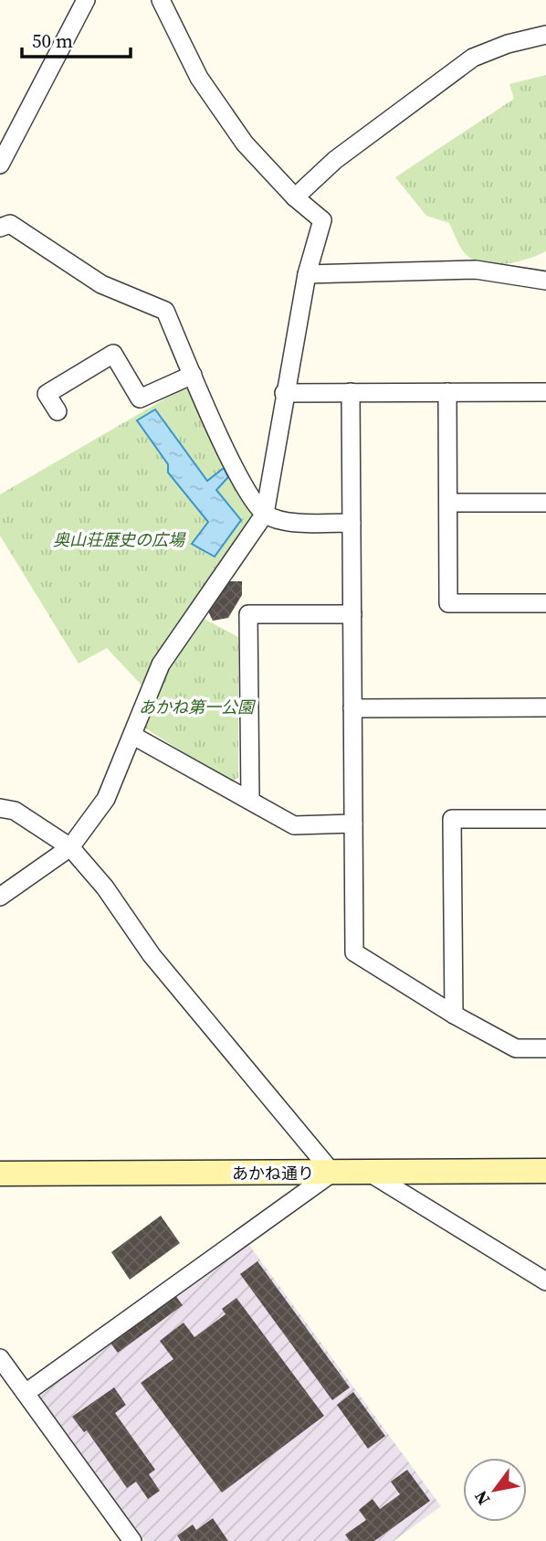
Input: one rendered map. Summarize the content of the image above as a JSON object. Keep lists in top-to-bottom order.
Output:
{
  "streets": {
    "street": ["あかね通り"]
  },
  "parks": ["奥山荘歴史の広場", "あかね第一公園"],
  "scale_bar": "50 m",
  "north": "bottom left"
}
